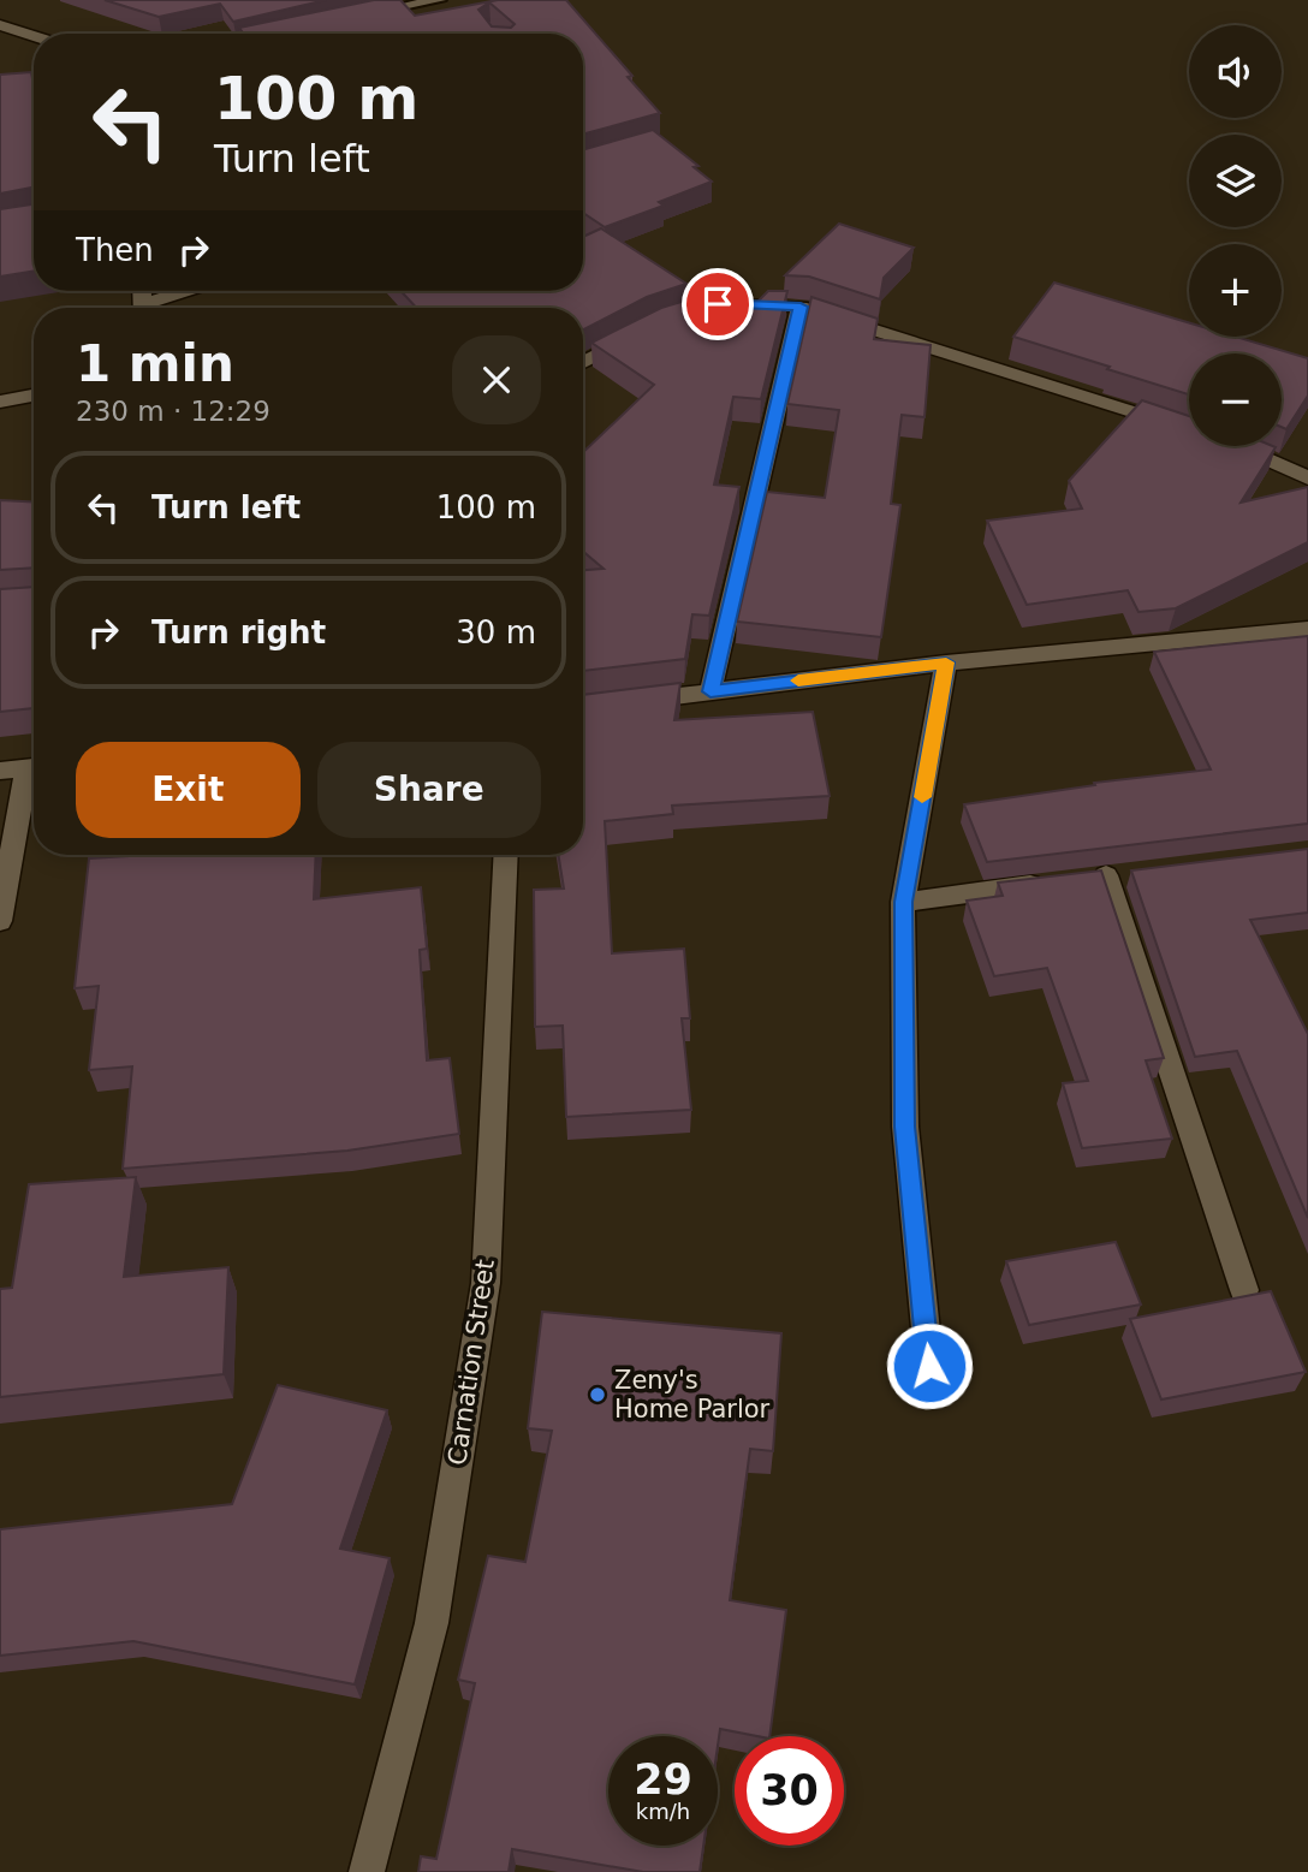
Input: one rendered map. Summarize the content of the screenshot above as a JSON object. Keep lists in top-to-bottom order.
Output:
{
  "streets": {
    "street": ["Carnation Street"]
  },
  "places": ["Zeny's Home Parlor"],
  "page": {
    "map_buttons": ["+", "−"],
    "turn": ["100 m", "Turn left"],
    "then": "Then",
    "heading": ["1 min", "230 m · 12:29"],
    "list": [
      {
        "name": "Turn left",
        "value": "100 m"
      },
      {
        "name": "Turn right",
        "value": "30 m"
      }
    ],
    "buttons": ["Exit", "Share"],
    "speed": "29 km/h",
    "limit": "30"
  }
}
